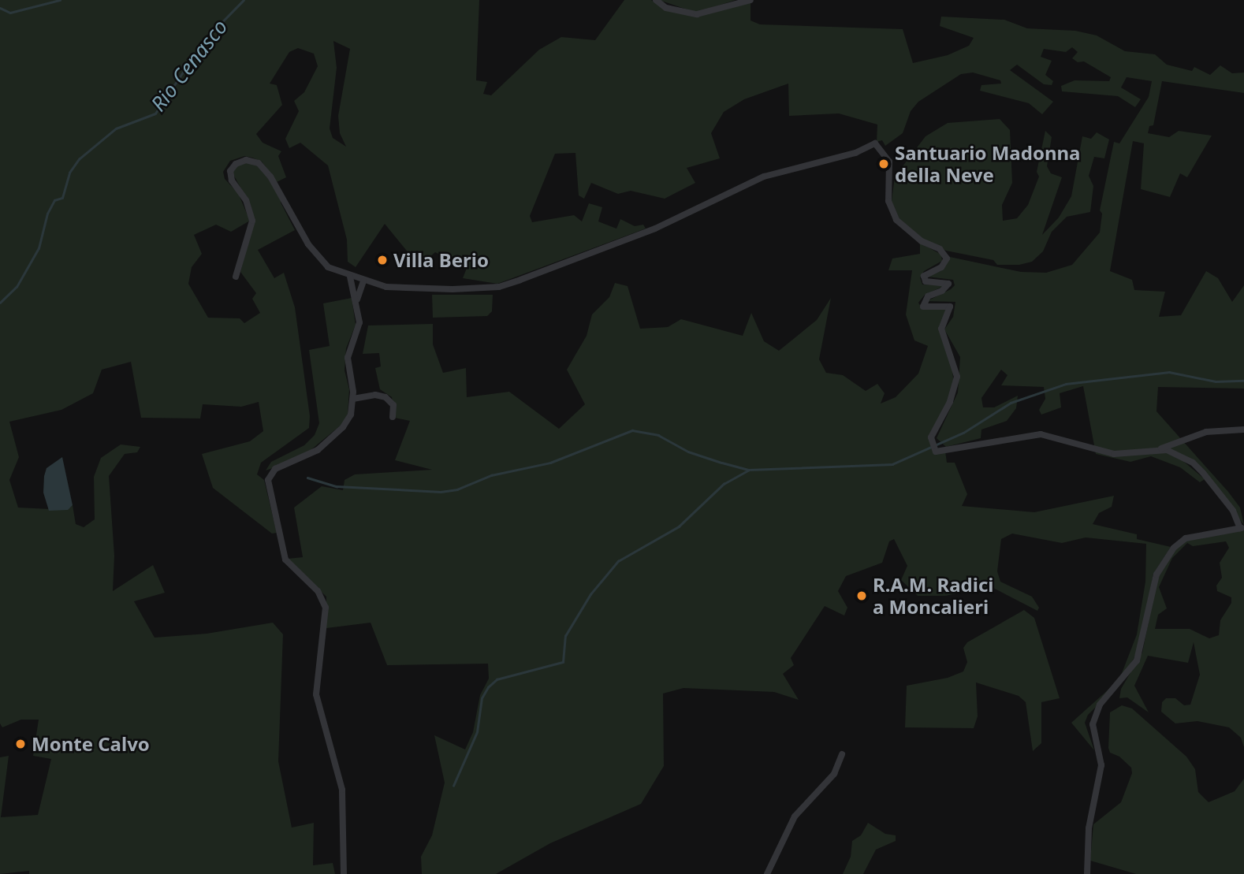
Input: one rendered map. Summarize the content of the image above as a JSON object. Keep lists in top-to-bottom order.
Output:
{
  "water": ["Rio Cenasco"],
  "places": [
    "Santuario Madonna della Neve",
    "Villa Berio",
    "R.A.M. Radici a Moncalieri",
    "Monte Calvo"
  ]
}
